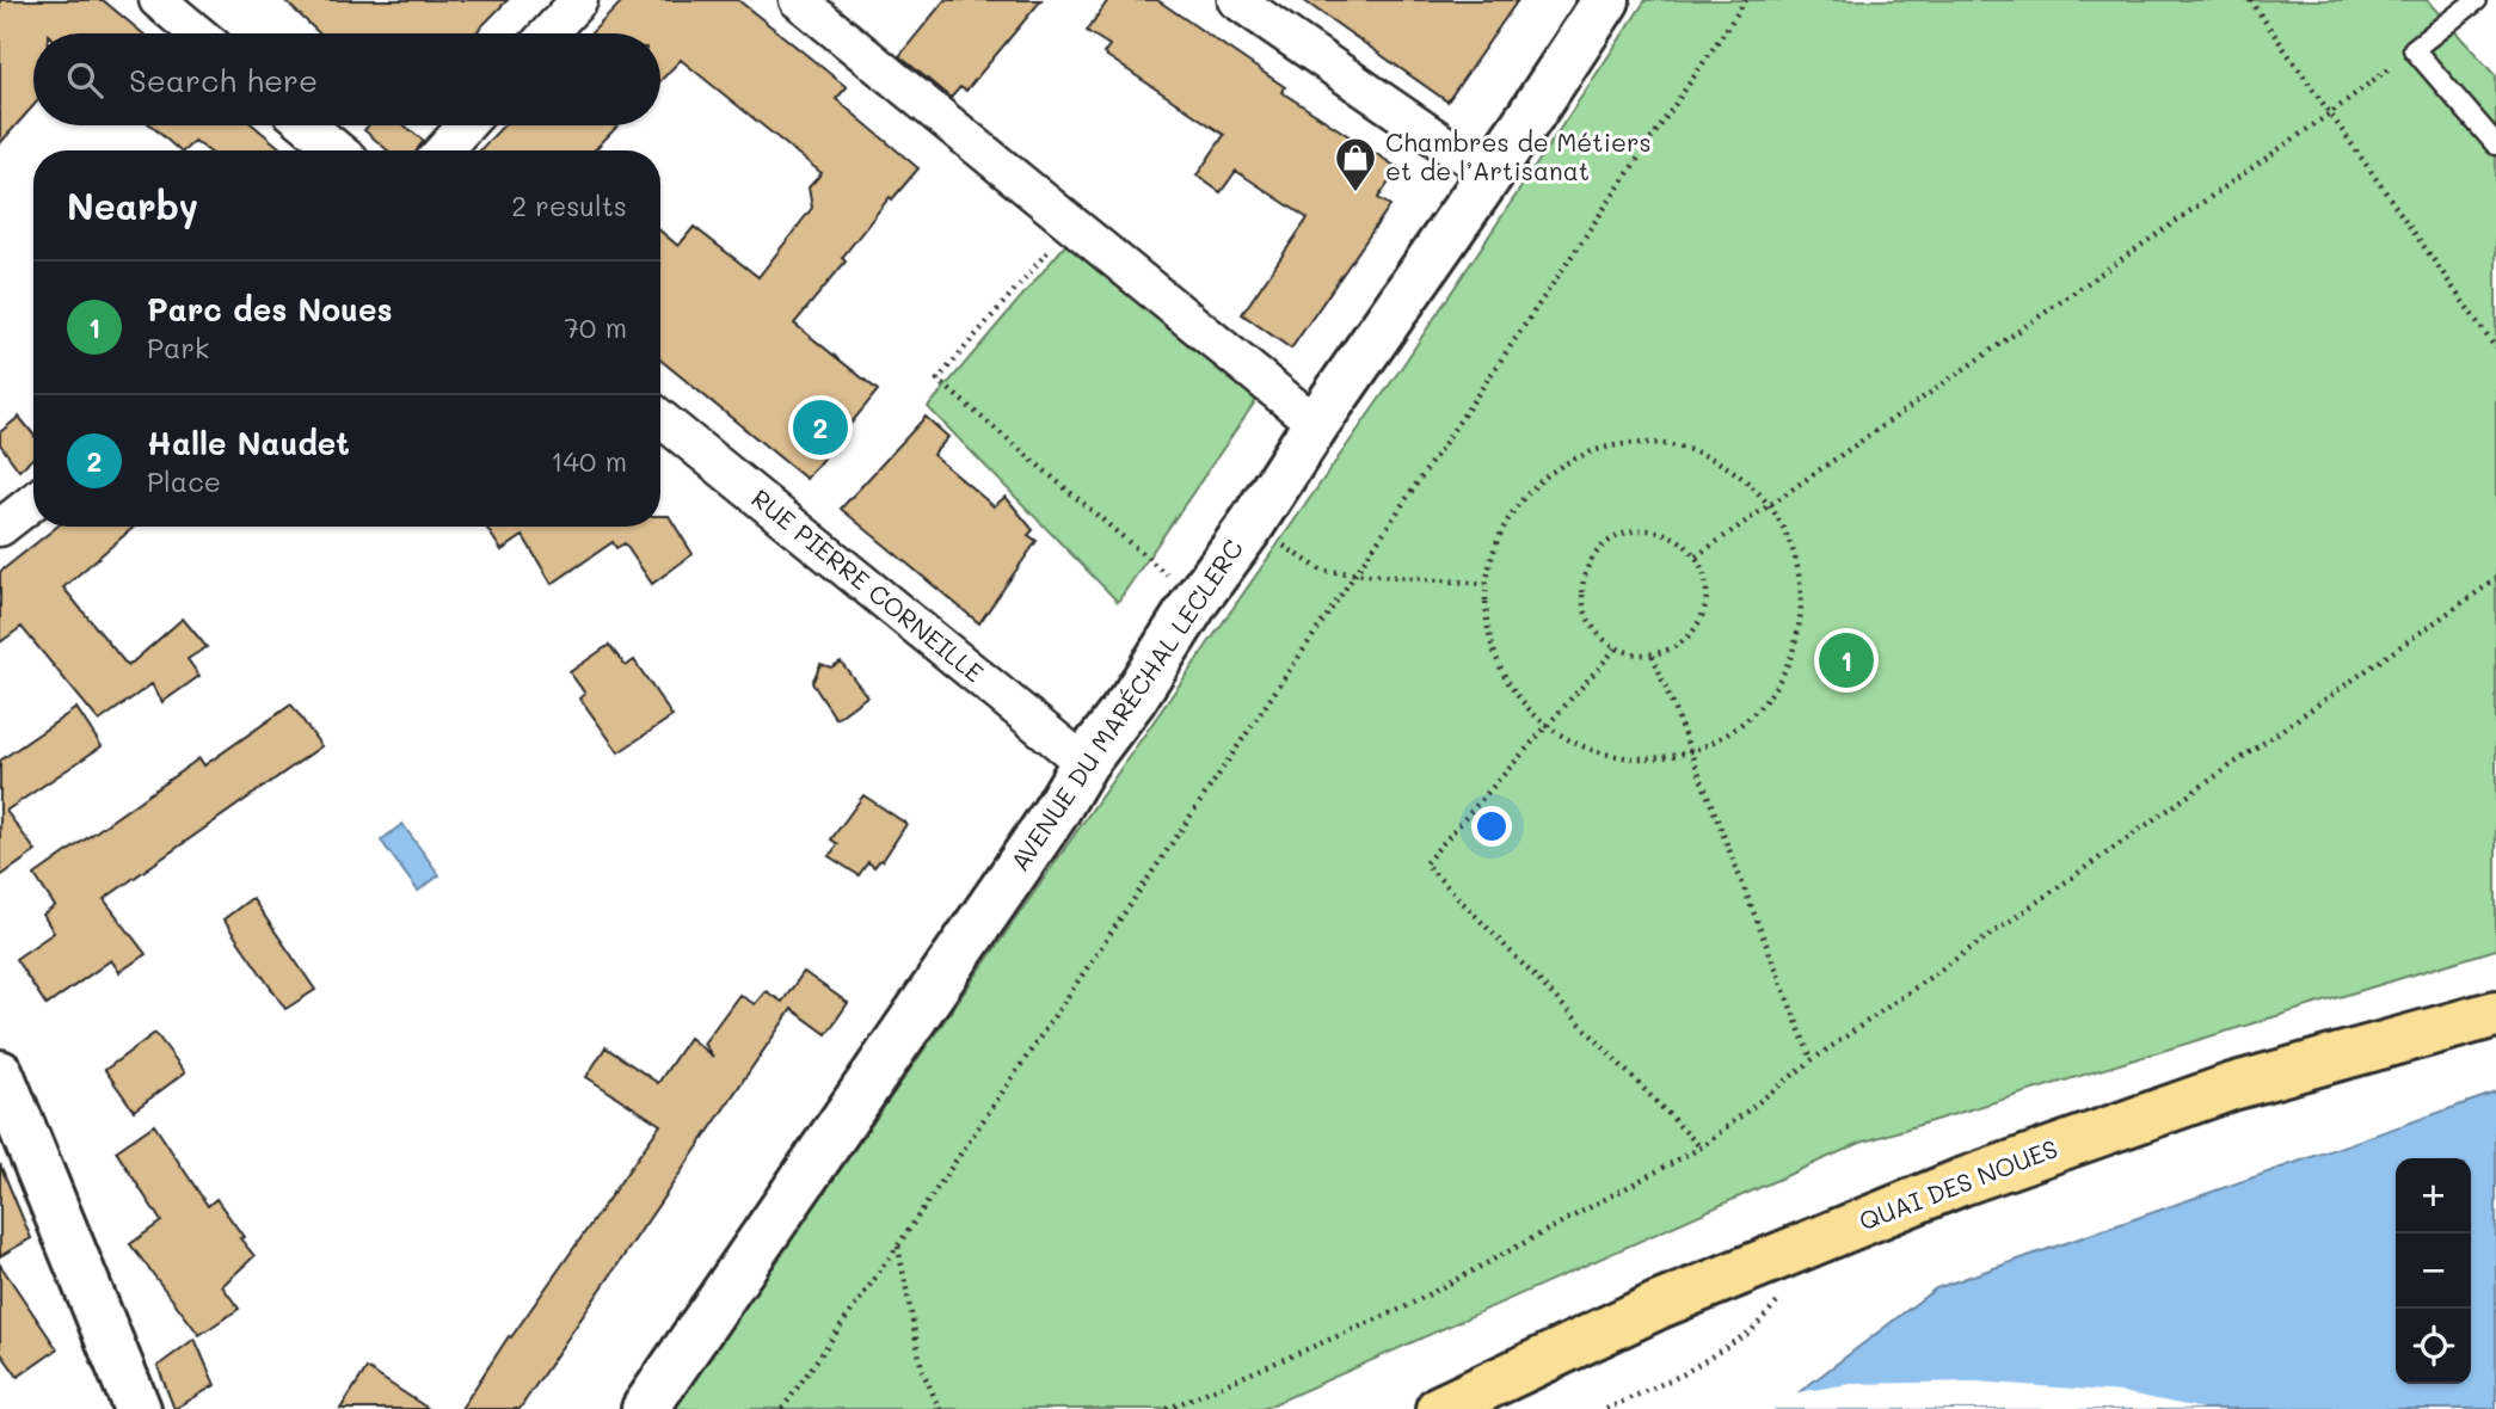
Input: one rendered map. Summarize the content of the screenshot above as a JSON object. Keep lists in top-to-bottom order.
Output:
{
  "streets": {
    "main road": ["AVENUE DU MARÉCHAL LECLERC", "QUAI DES NOUES"],
    "street": ["RUE PIERRE CORNEILLE"]
  },
  "crossings": [
    ["RUE PIERRE CORNEILLE", "AVENUE DU MARÉCHAL LECLERC"]
  ],
  "places": {
    "shop": ["Chambres de Métiers et de l’Artisanat"]
  },
  "page": {
    "search": "Search here",
    "heading": ["Nearby", "2 results"],
    "list": [
      {
        "mark": "1",
        "name": "Parc des Noues",
        "note": "Park",
        "value": "70 m"
      },
      {
        "mark": "2",
        "name": "Halle Naudet",
        "note": "Place",
        "value": "140 m"
      }
    ],
    "pins": ["2", "1"],
    "map_buttons": ["+", "−"]
  }
}
